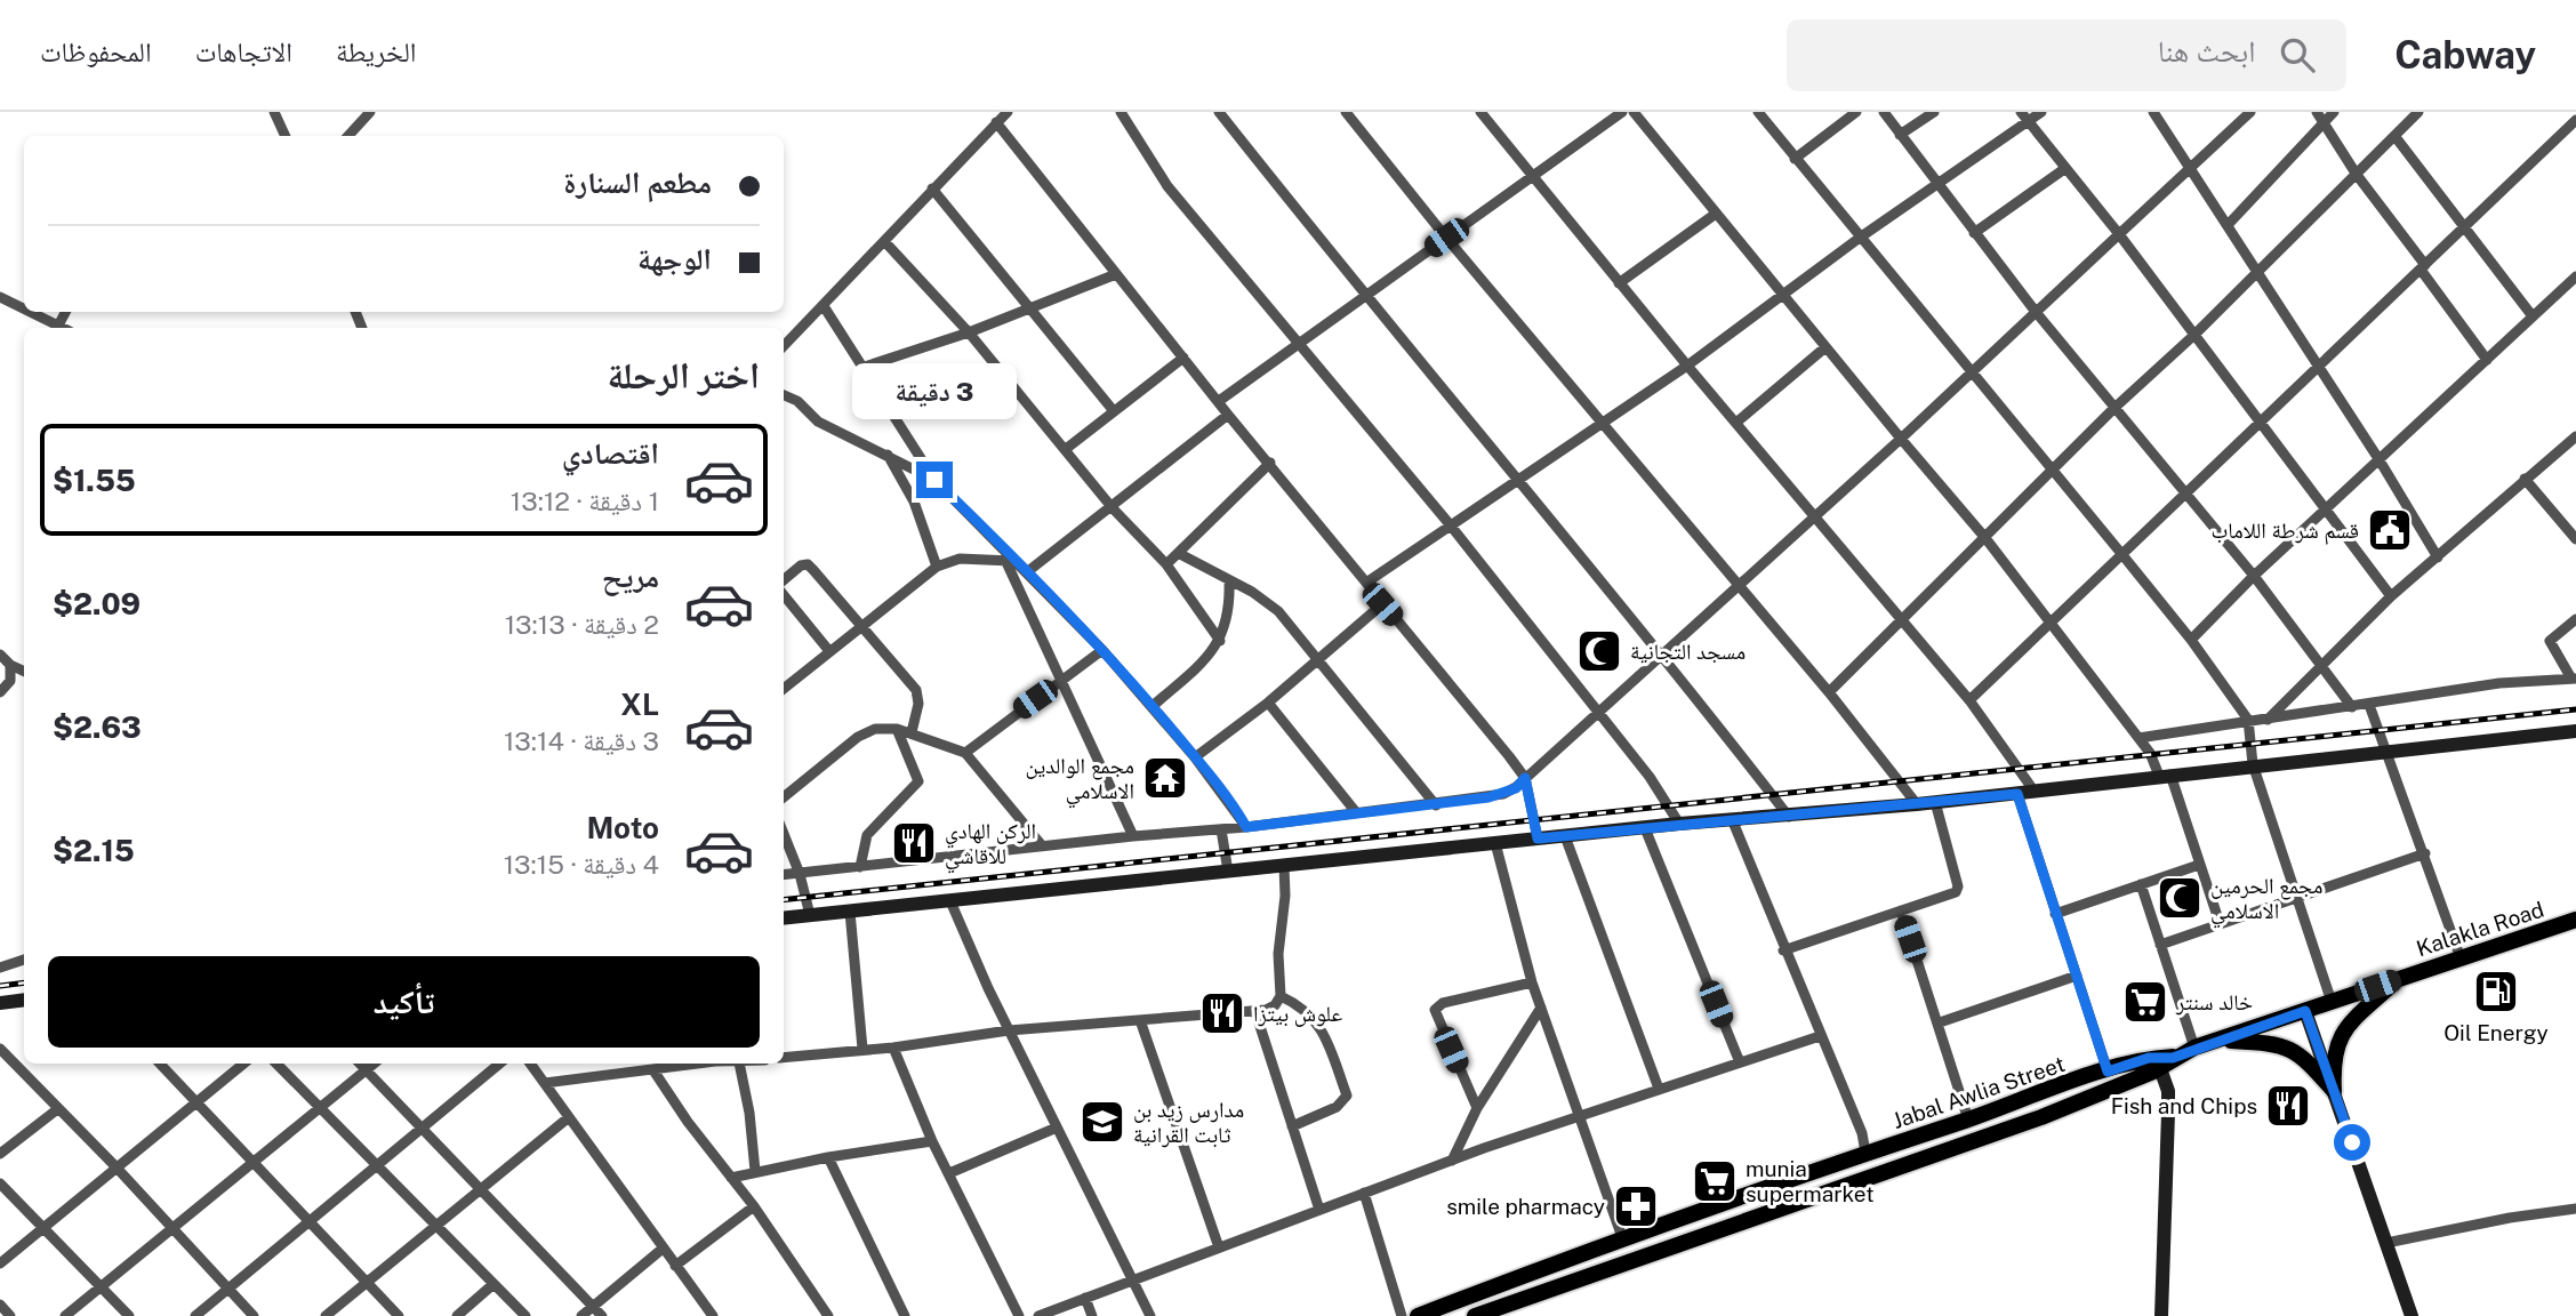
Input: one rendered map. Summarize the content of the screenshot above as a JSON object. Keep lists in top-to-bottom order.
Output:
{
  "streets": {
    "main road": ["Kalakla Road", "Jabal Awlia Street"]
  },
  "crossings": [
    ["Kalakla Road", "Jabal Awlia Street"]
  ],
  "places": {
    "public building": ["قسم شرطة اللاماب"],
    "mosque": ["مسجد التجانية", "مجمع الحرمين الاسلامي"],
    "temple": ["مجمع الوالدين الاسلامي"],
    "restaurant": ["الركن الهادي للاقاشي", "علوش بيتزا", "Fish and Chips"],
    "fuel station": ["Oil Energy"],
    "supermarket": ["خالد سنتر", "munia supermarket"],
    "school or university": ["مدارس زيد بن ثابت القرانية"],
    "pharmacy": ["smile pharmacy"]
  },
  "page": {
    "header": "Cabway",
    "search": "ابحث هنا",
    "nav": ["الخريطة", "الاتجاهات", "المحفوظات"],
    "banner": ["مطعم السنارة", "الوجهة"],
    "heading": "اختر الرحلة",
    "bubble": "3 دقيقة",
    "list": [
      {
        "name": "اقتصادي",
        "note": "1 دقيقة · 13:12",
        "value": "$1.55"
      },
      {
        "name": "مريح",
        "note": "2 دقيقة · 13:13",
        "value": "$2.09"
      },
      {
        "name": "XL",
        "note": "3 دقيقة · 13:14",
        "value": "$2.63"
      },
      {
        "name": "Moto",
        "note": "4 دقيقة · 13:15",
        "value": "$2.15"
      }
    ],
    "buttons": "تأكيد"
  }
}
